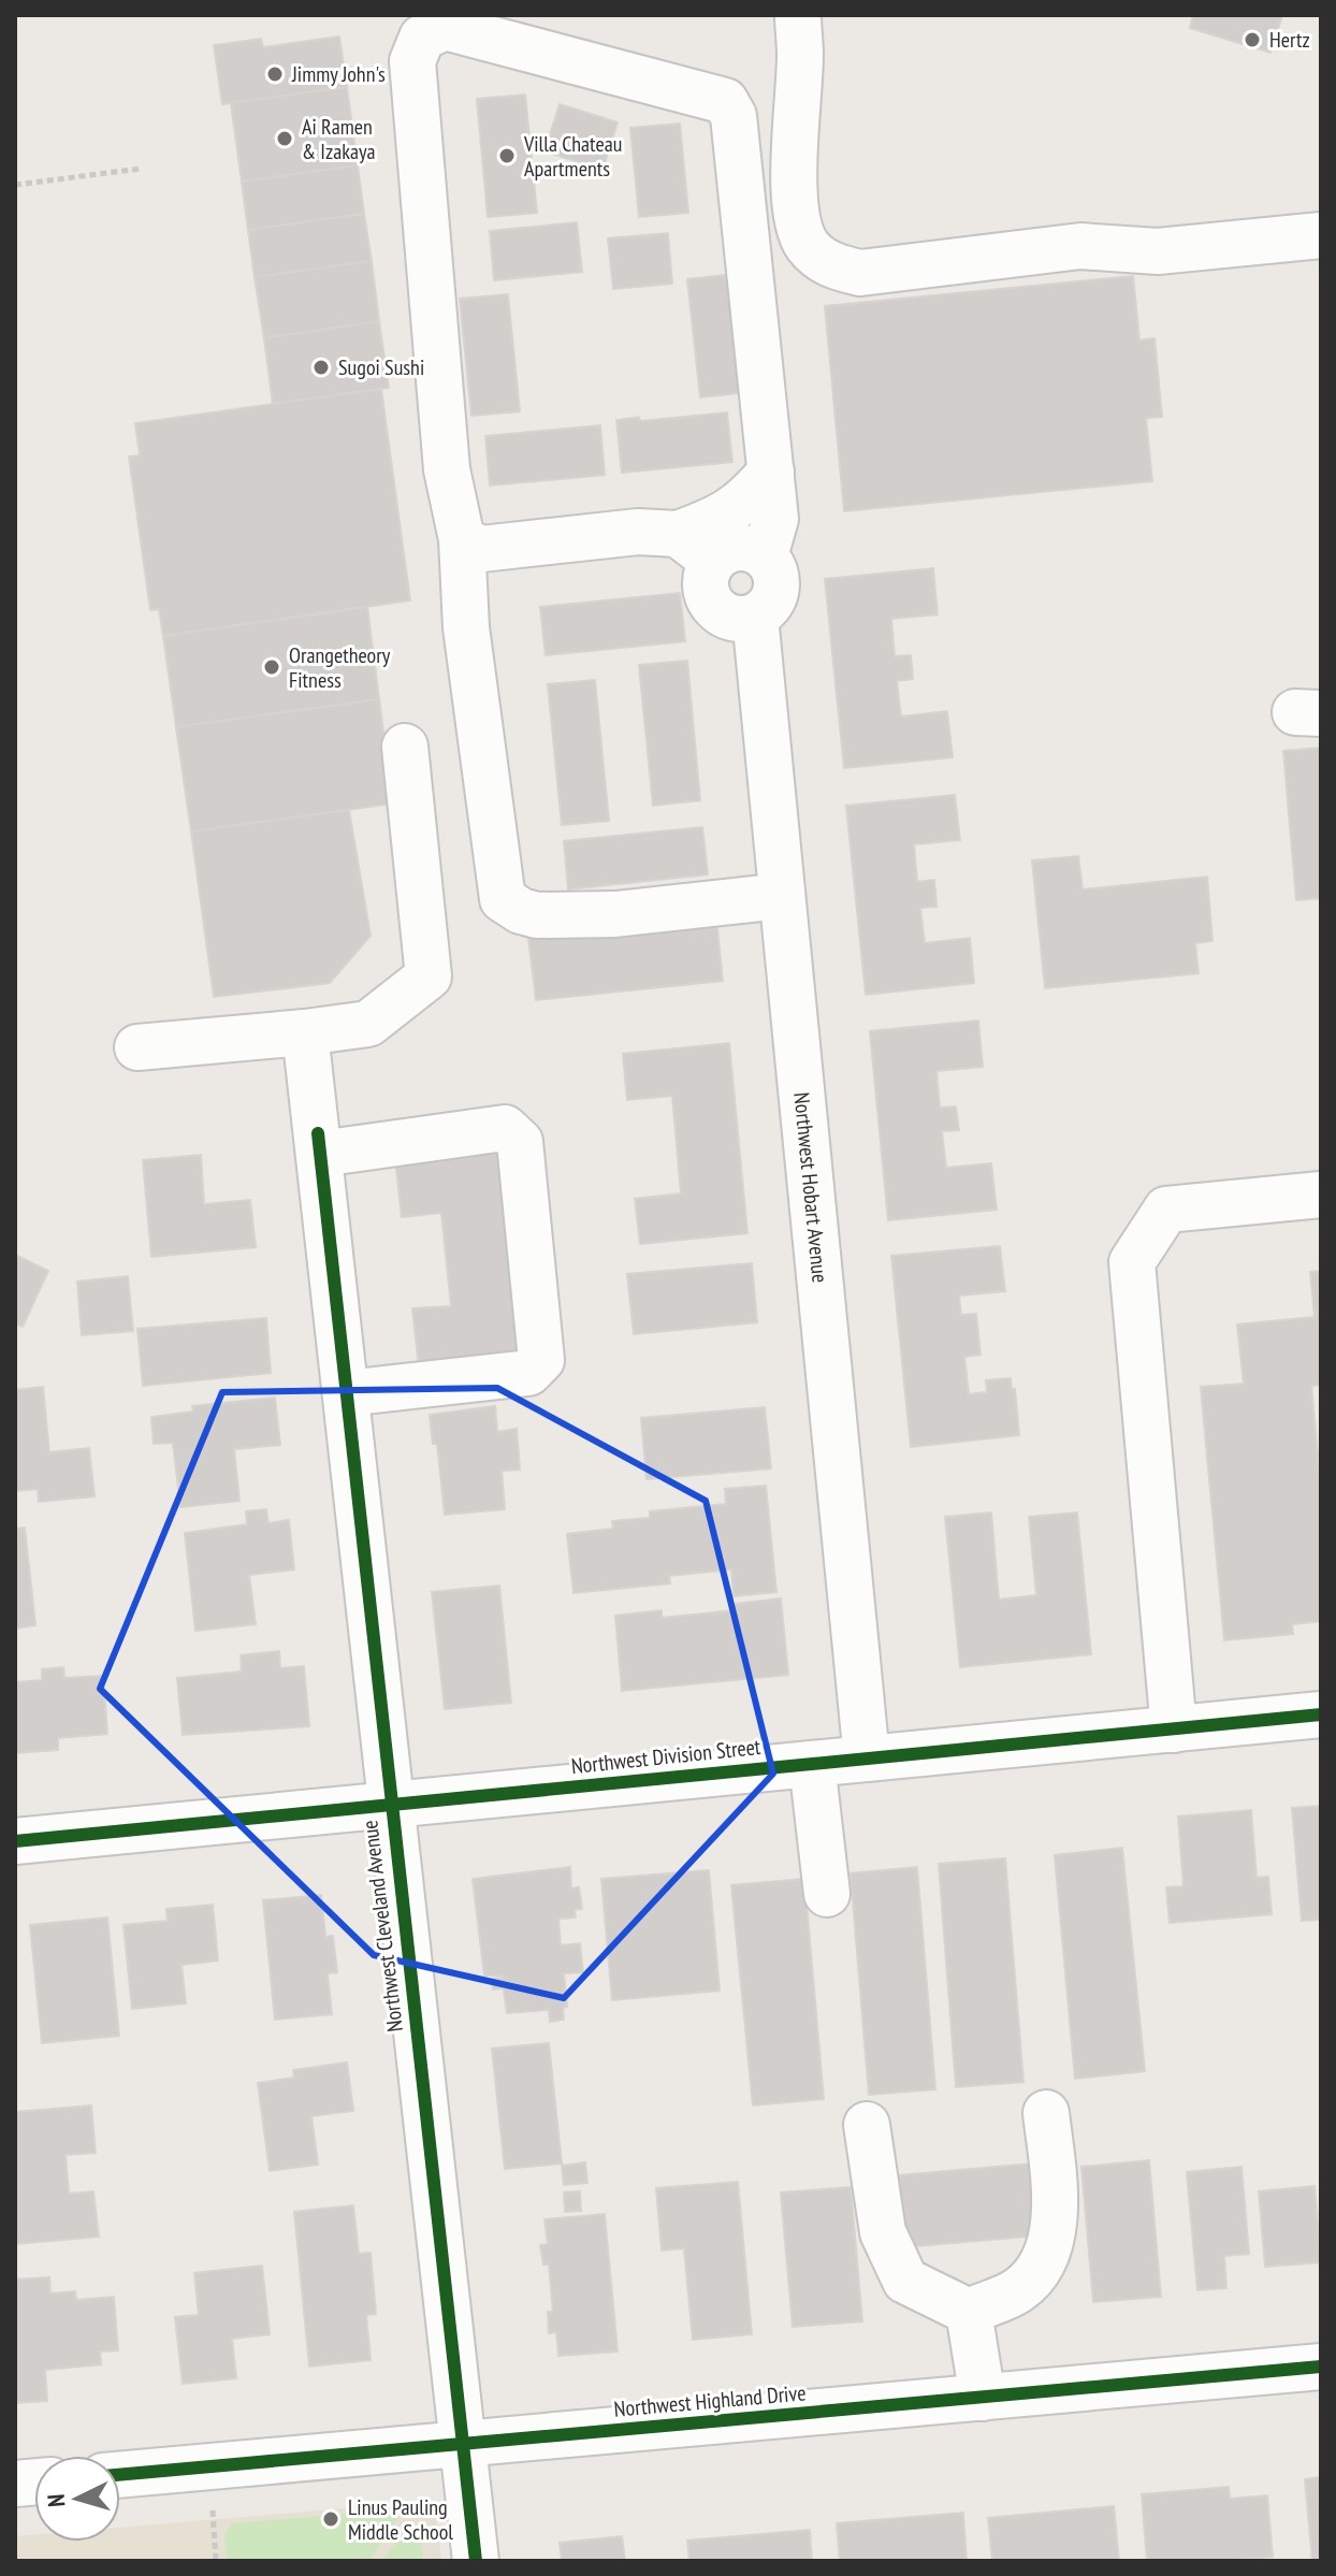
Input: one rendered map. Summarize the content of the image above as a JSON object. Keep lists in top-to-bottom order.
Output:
{
  "streets": {
    "street": [
      "Northwest Hobart Avenue",
      "Northwest Division Street",
      "Northwest Cleveland Avenue",
      "Northwest Highland Drive"
    ]
  },
  "crossings": [
    ["Northwest Hobart Avenue", "Northwest Division Street"],
    ["Northwest Division Street", "Northwest Cleveland Avenue"],
    ["Northwest Cleveland Avenue", "Northwest Highland Drive"]
  ],
  "places": [
    "Hertz",
    "Jimmy John's",
    "Ai Ramen & Izakaya",
    "Villa Chateau Apartments",
    "Sugoi Sushi",
    "Orangetheory Fitness",
    "Linus Pauling Middle School"
  ],
  "north": "left"
}
